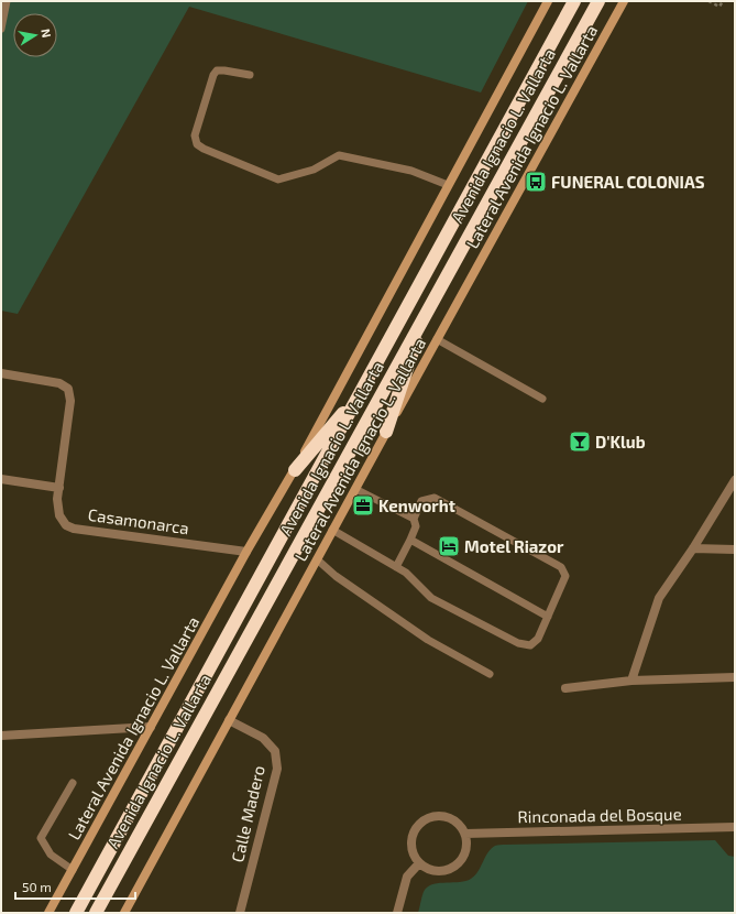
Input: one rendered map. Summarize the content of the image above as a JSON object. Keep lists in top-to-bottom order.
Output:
{
  "streets": {
    "highway": ["Avenida Ignacio L. Vallarta"],
    "street": [
      "Lateral Avenida Ignacio L. Vallarta",
      "Casamonarca",
      "Calle Madero",
      "Rinconada del Bosque"
    ]
  },
  "crossings": [
    ["Lateral Avenida Ignacio L. Vallarta", "Casamonarca"],
    ["Lateral Avenida Ignacio L. Vallarta", "Calle Madero"]
  ],
  "places": {
    "bus stop": ["FUNERAL COLONIAS"],
    "bar": ["D'Klub"],
    "office": ["Kenworht"],
    "hotel": ["Motel Riazor"]
  },
  "scale_bar": "50 m",
  "north": "right"
}
